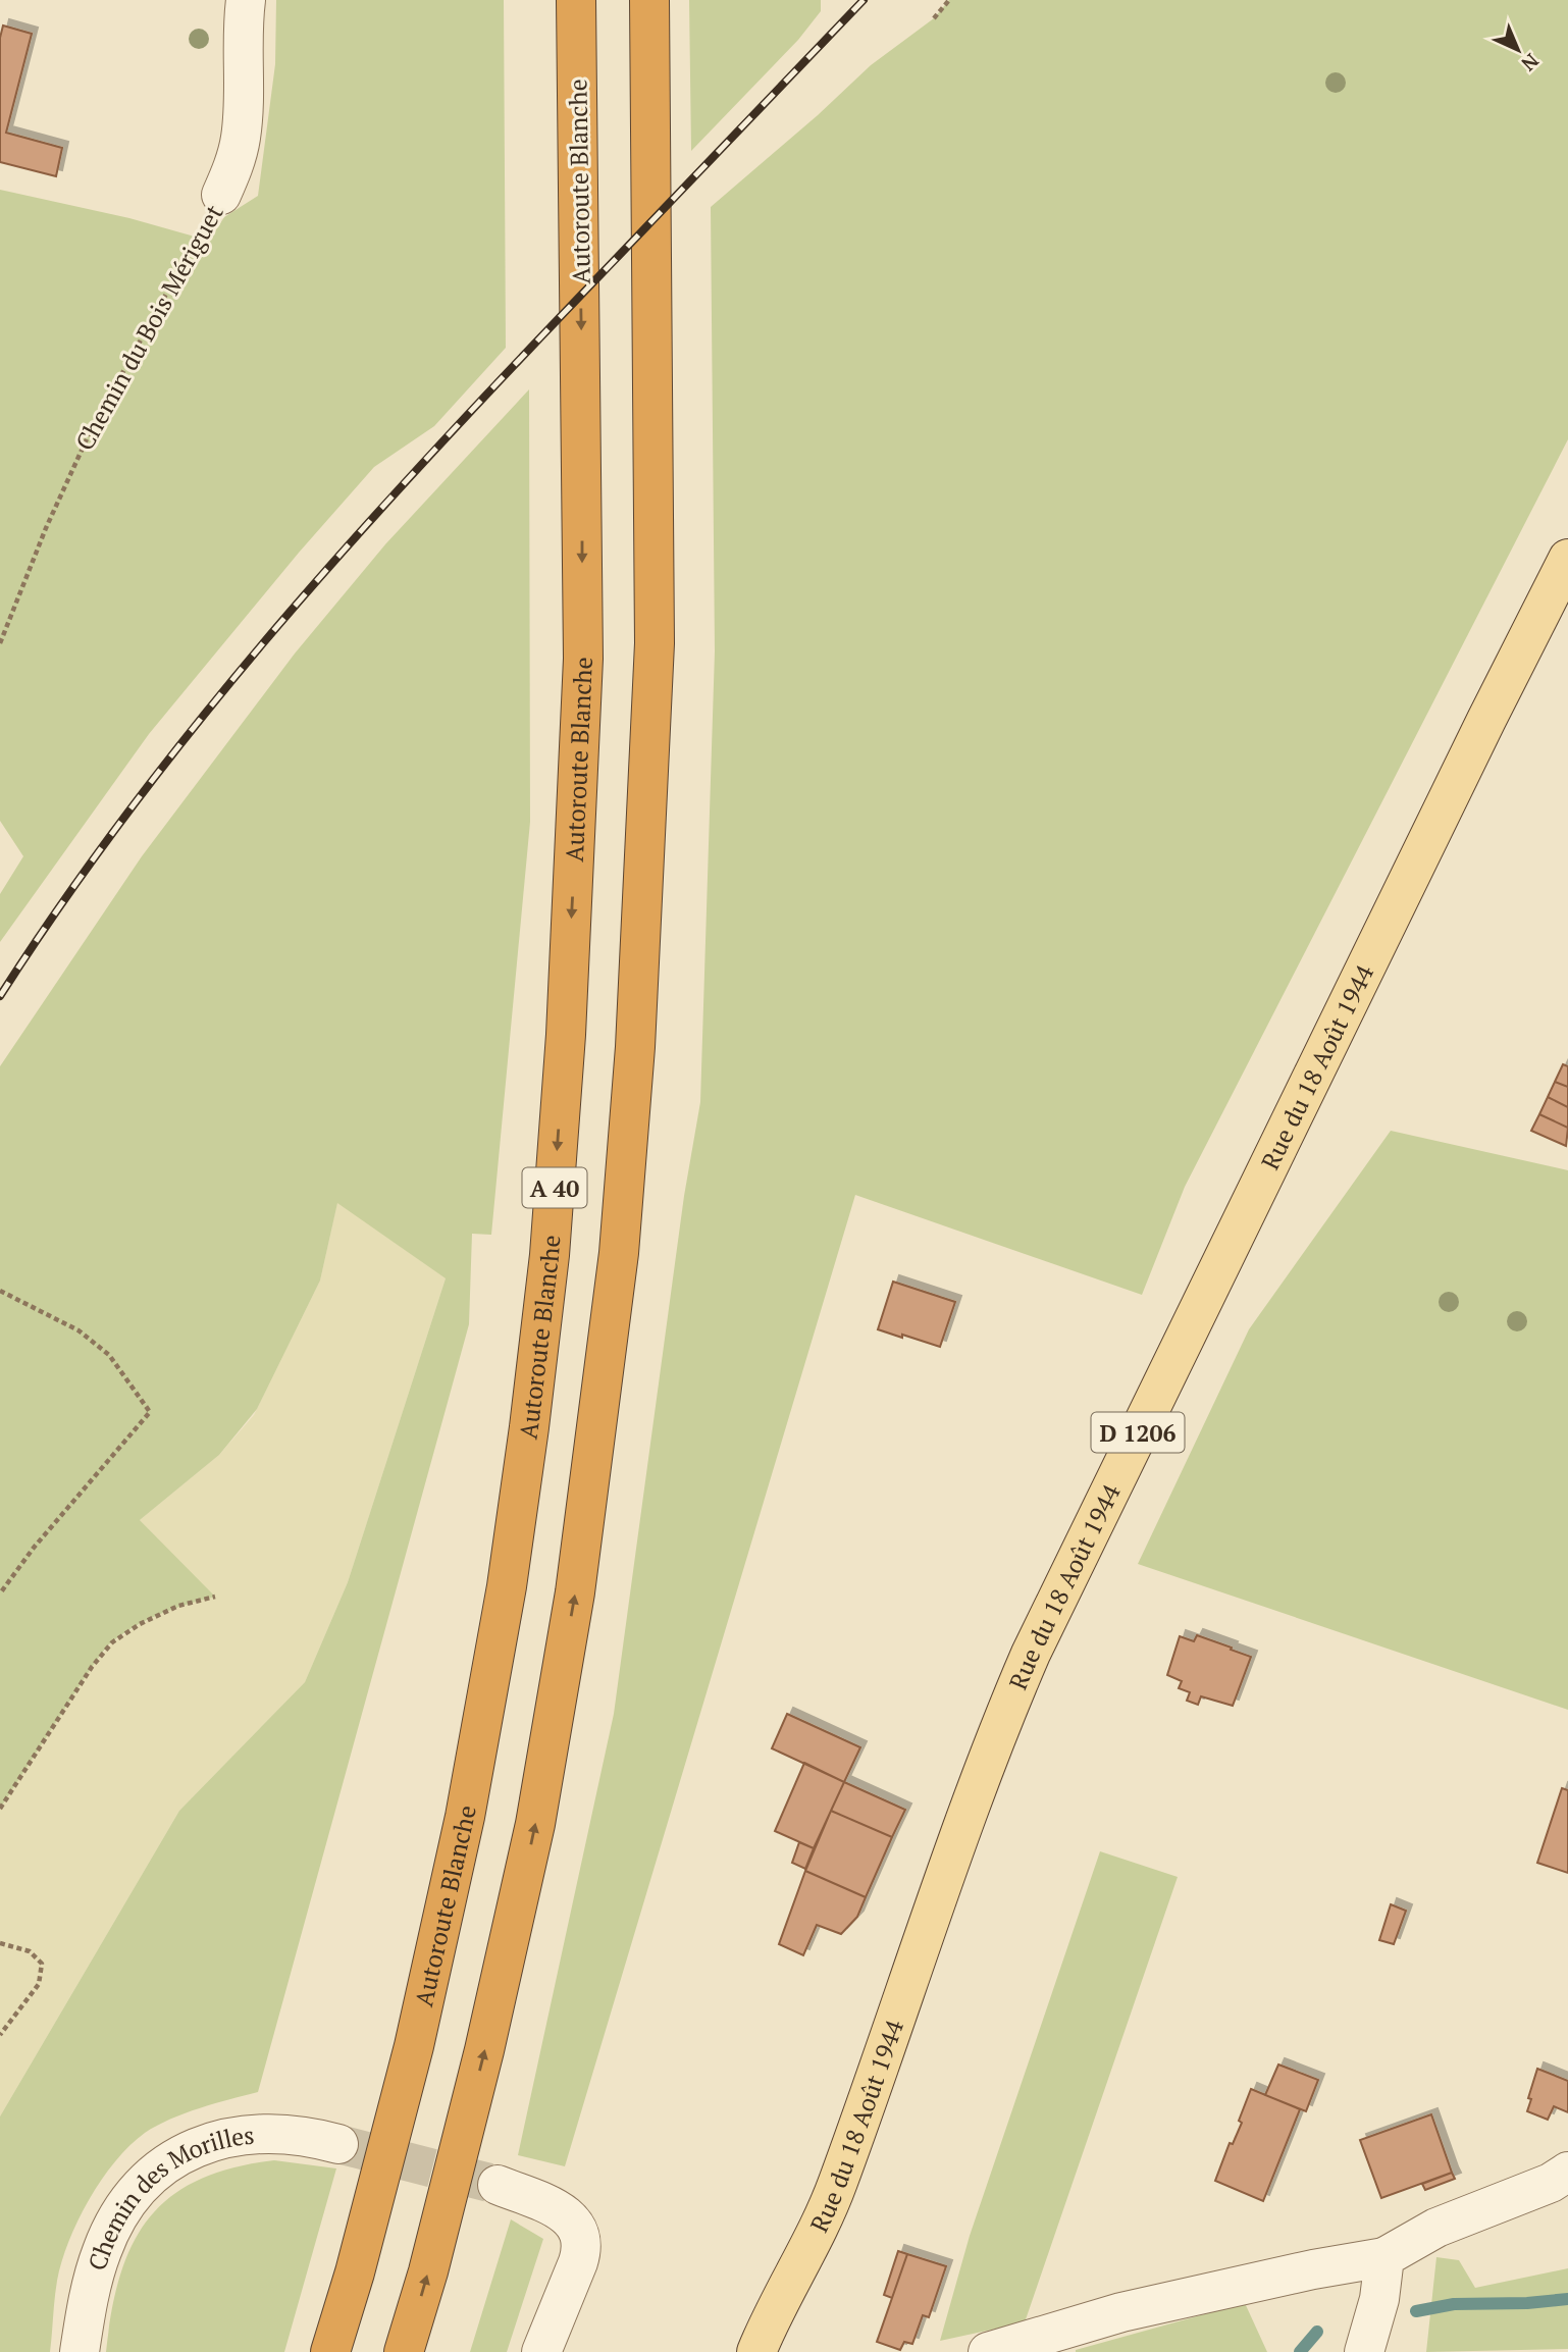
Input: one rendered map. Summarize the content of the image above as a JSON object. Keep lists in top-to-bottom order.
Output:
{
  "streets": {
    "highway": ["Autoroute Blanche", "A 40"],
    "main road": ["Rue du 18 Août 1944", "D 1206"],
    "street": ["Chemin du Bois Mériguet", "Chemin des Morilles"]
  },
  "north": "bottom right"
}
